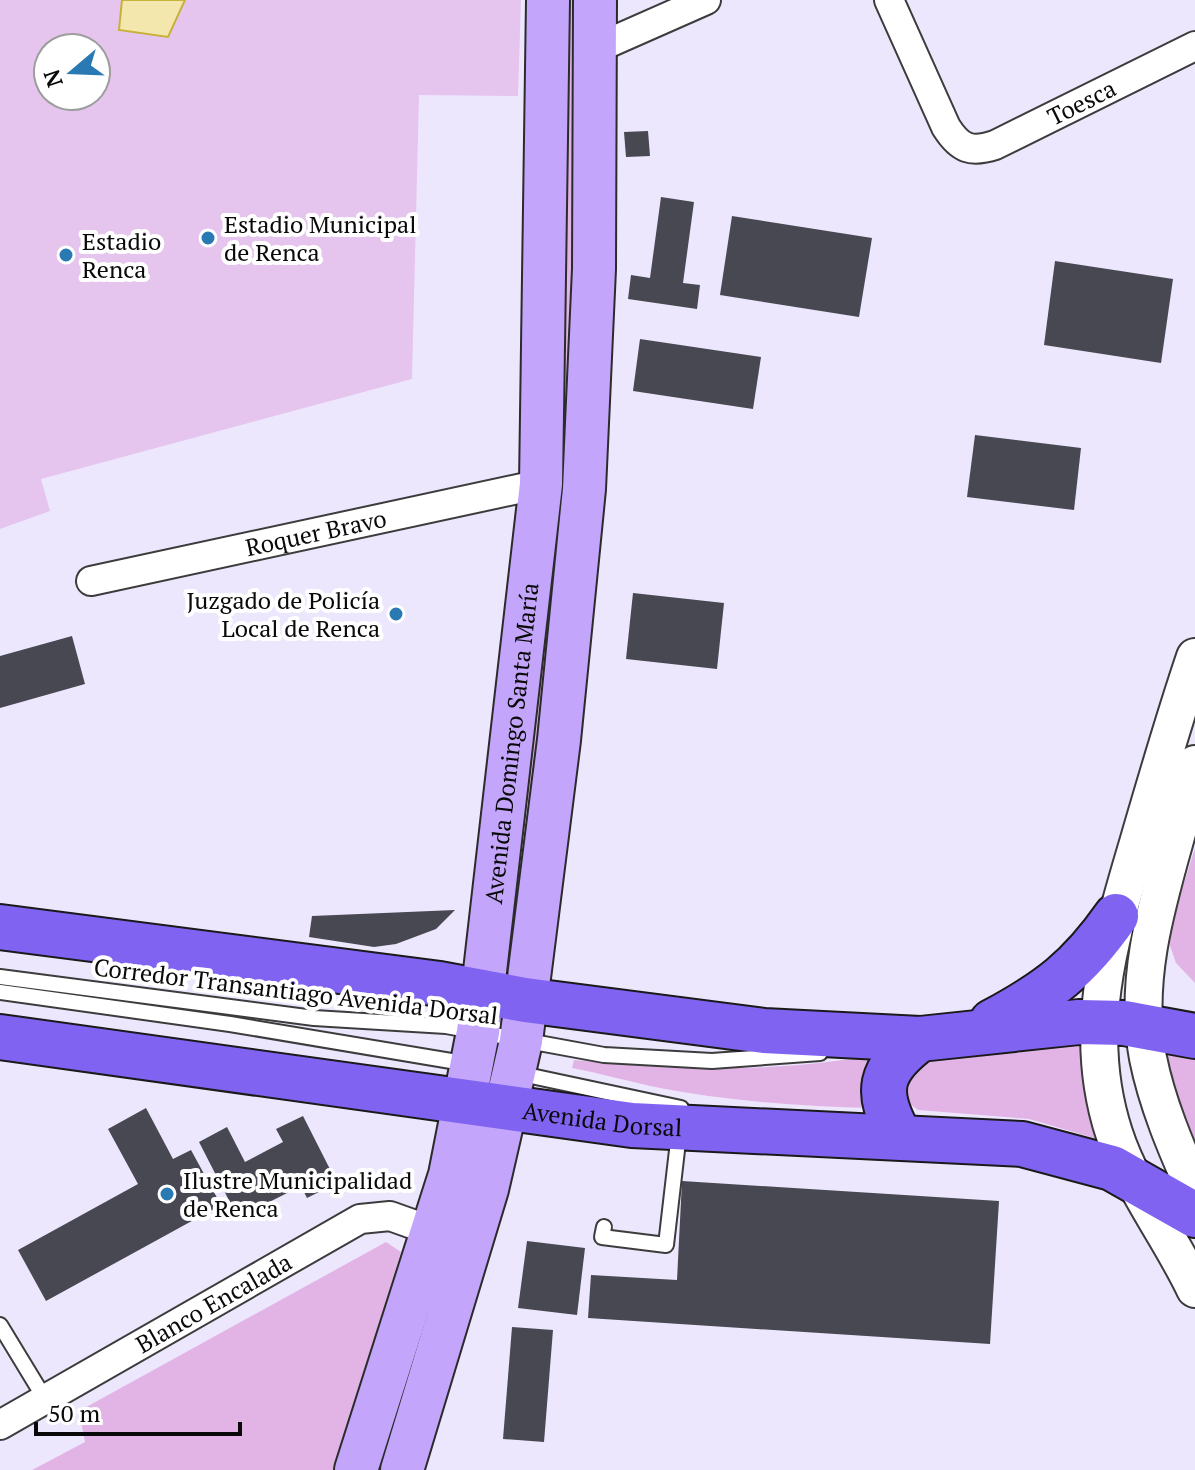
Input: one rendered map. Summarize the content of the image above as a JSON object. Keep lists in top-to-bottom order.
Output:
{
  "streets": {
    "main road": ["Avenida Domingo Santa María", "Avenida Dorsal"],
    "street": ["Toesca", "Roquer Bravo", "Blanco Encalada"],
    "lane": ["Corredor Transantiago Avenida Dorsal"]
  },
  "crossings": [
    ["Roquer Bravo", "Avenida Domingo Santa María"],
    ["Avenida Domingo Santa María", "Corredor Transantiago Avenida Dorsal"],
    ["Avenida Domingo Santa María", "Avenida Dorsal"],
    ["Avenida Domingo Santa María", "Blanco Encalada"],
    ["Corredor Transantiago Avenida Dorsal", "Avenida Dorsal"]
  ],
  "places": [
    "Estadio Municipal de Renca",
    "Estadio Renca",
    "Juzgado de Policía Local de Renca",
    "Ilustre Municipalidad de Renca"
  ],
  "scale_bar": "50 m",
  "north": "left"
}
